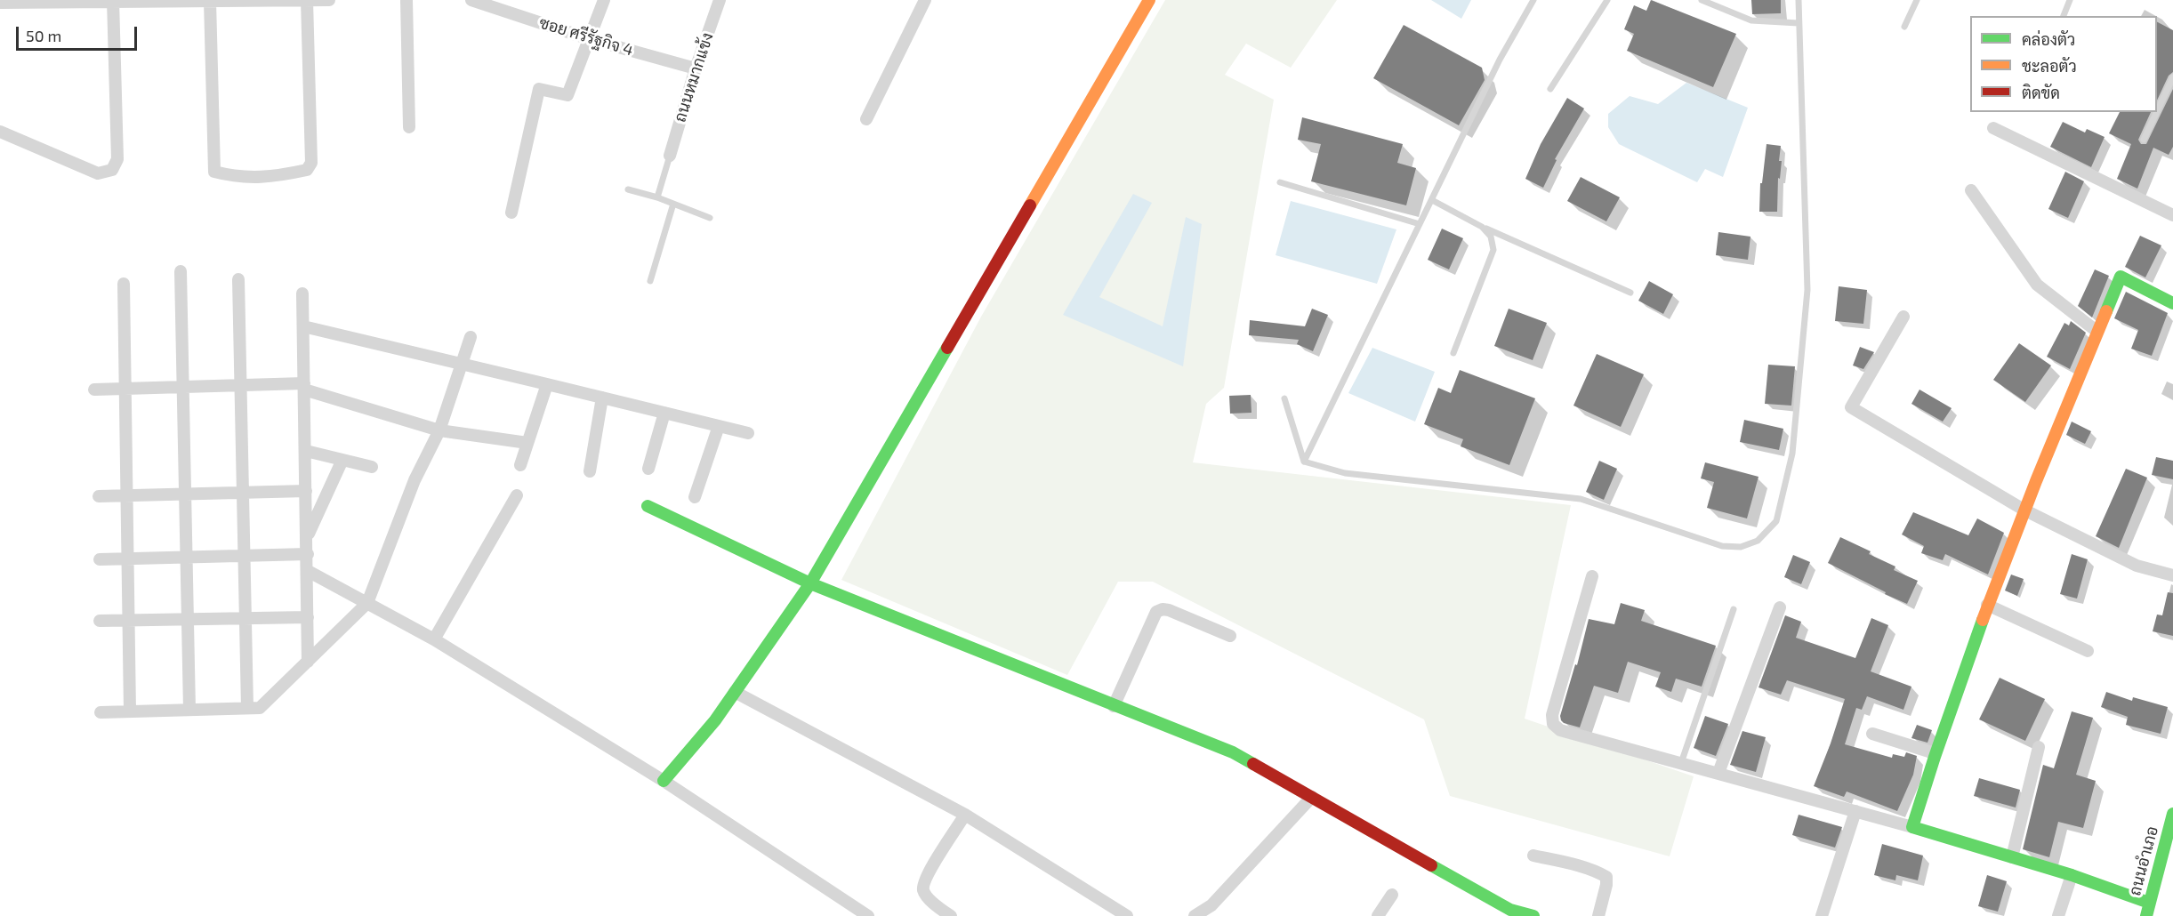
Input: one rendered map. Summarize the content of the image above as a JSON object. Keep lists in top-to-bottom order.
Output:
{
  "streets": {
    "street": ["ซอย ศรีรัฐกิจ 4", "ถนนหมากแข้ง", "ถนนอำเภอ"]
  },
  "crossings": [
    ["ซอย ศรีรัฐกิจ 4", "ถนนหมากแข้ง"]
  ],
  "legend": ["คล่องตัว", "ชะลอตัว", "ติดขัด"],
  "scale_bar": "50 m"
}
